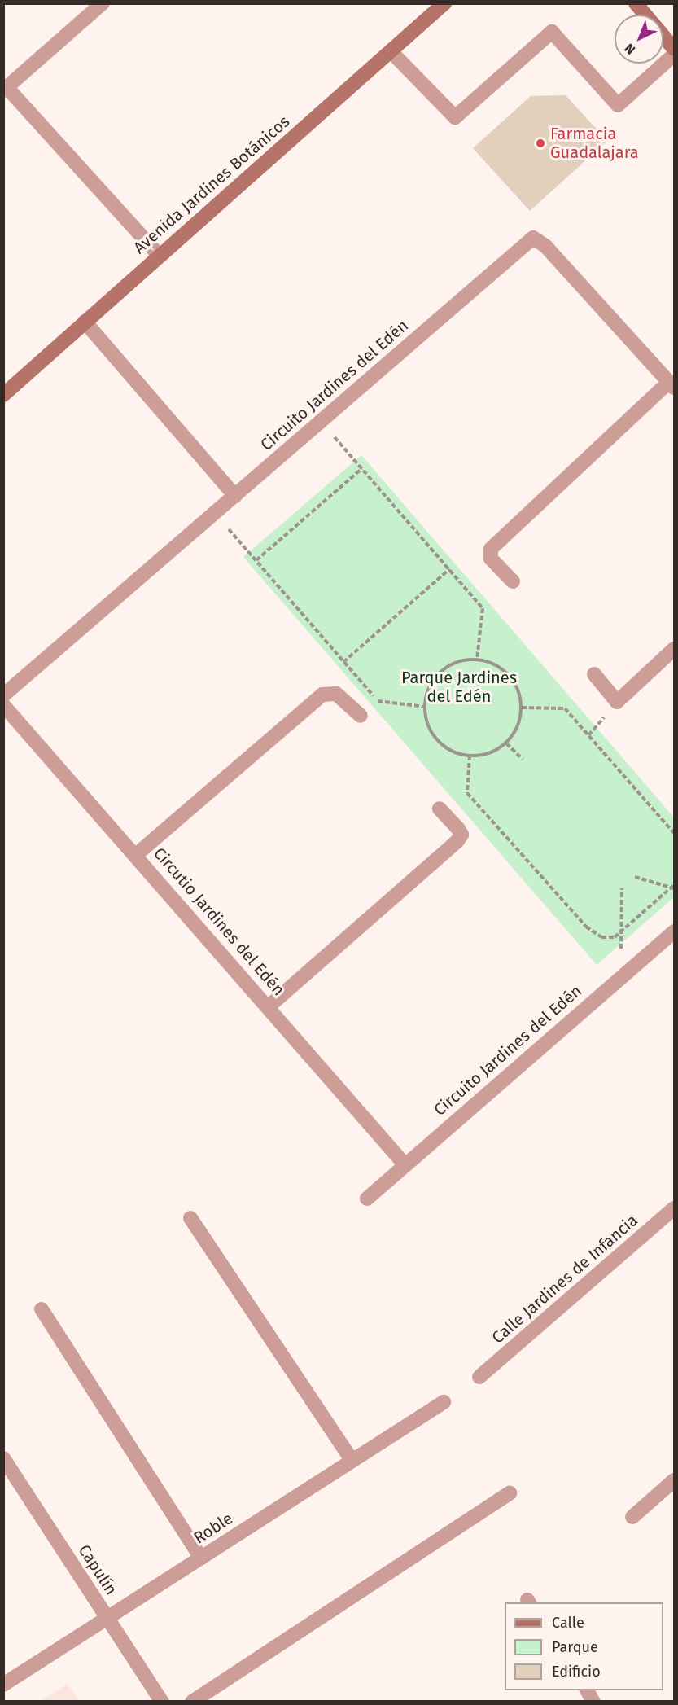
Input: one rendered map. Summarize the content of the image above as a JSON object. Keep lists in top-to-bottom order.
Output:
{
  "streets": {
    "street": [
      "Avenida Jardines Botánicos",
      "Circuito Jardines del Edén",
      "Circutio Jardines del Edén",
      "Calle Jardines de Infancia",
      "Roble",
      "Capulín"
    ]
  },
  "crossings": [
    ["Circuito Jardines del Edén", "Circutio Jardines del Edén"],
    ["Roble", "Capulín"]
  ],
  "parks": ["Parque Jardines del Edén"],
  "places": ["Farmacia Guadalajara"],
  "legend": ["Calle", "Parque", "Edificio"],
  "north": "bottom left"
}
